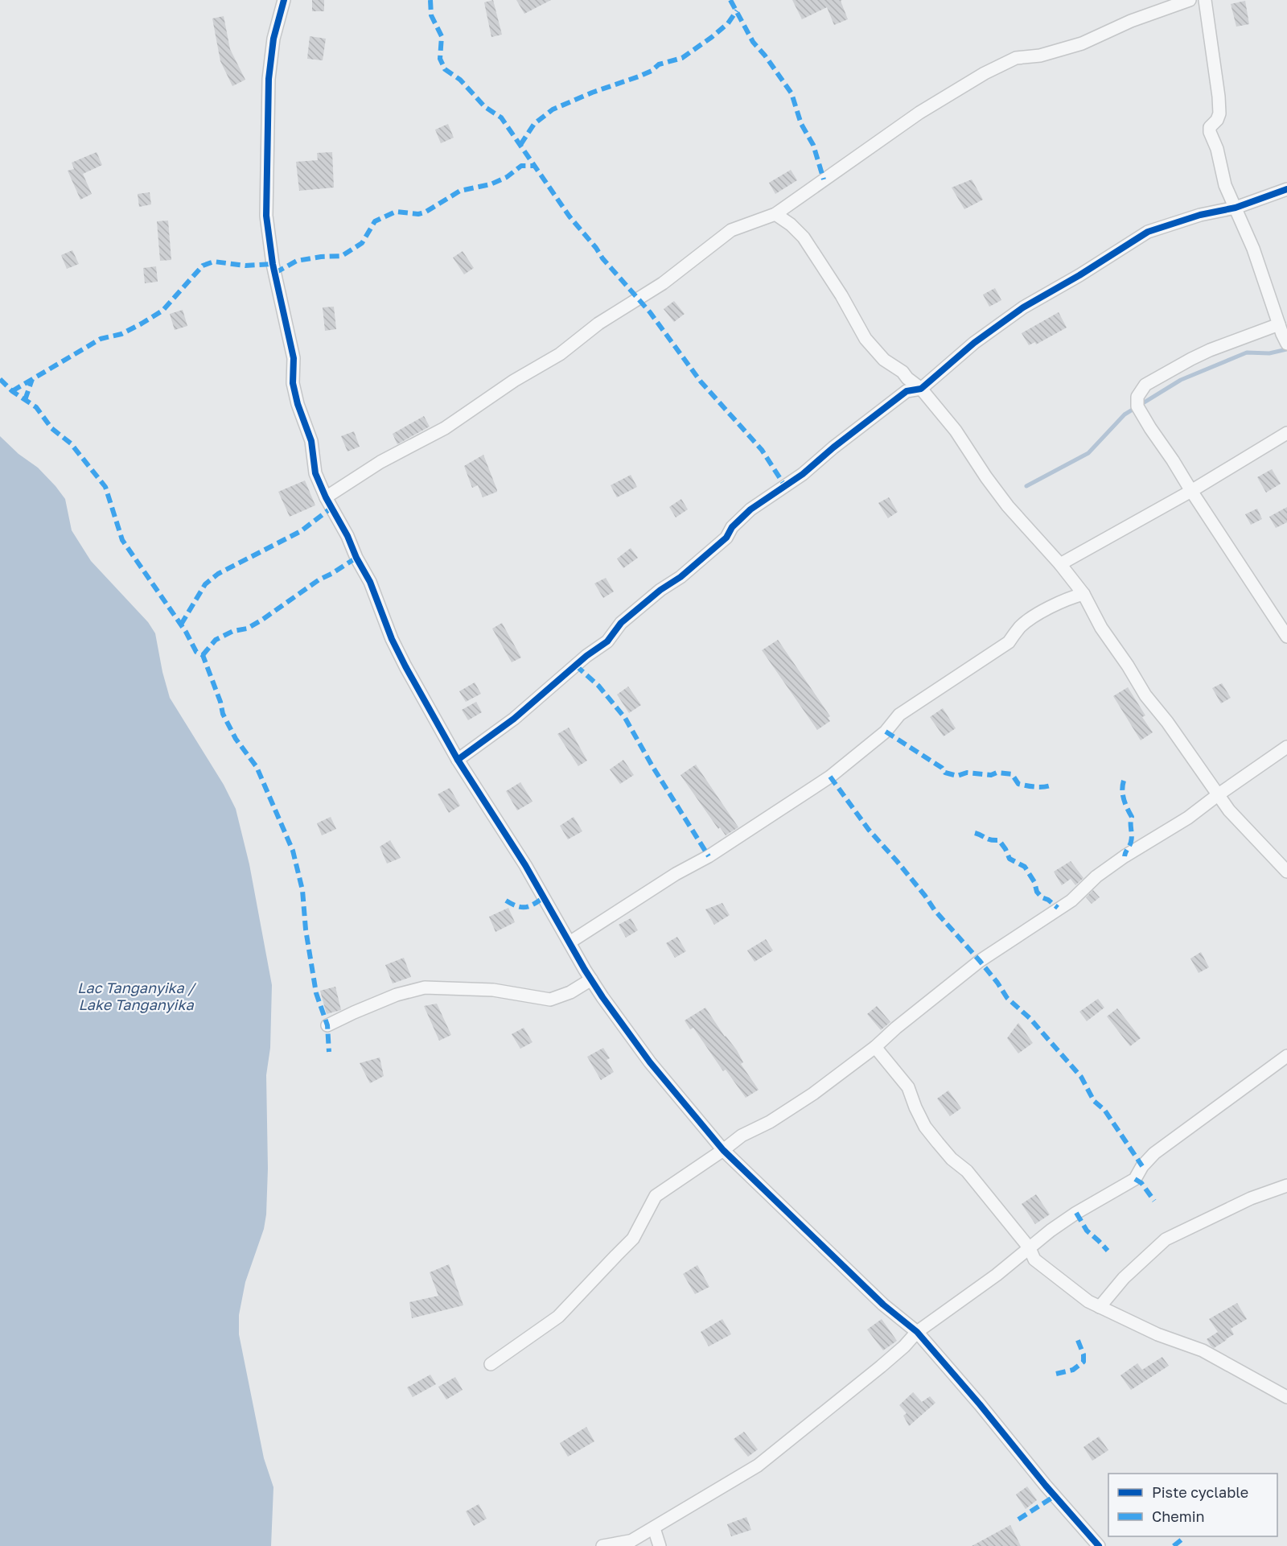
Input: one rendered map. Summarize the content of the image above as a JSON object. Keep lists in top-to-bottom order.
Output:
{
  "water": ["Lac Tanganyika / Lake Tanganyika"],
  "legend": ["Piste cyclable", "Chemin"]
}
